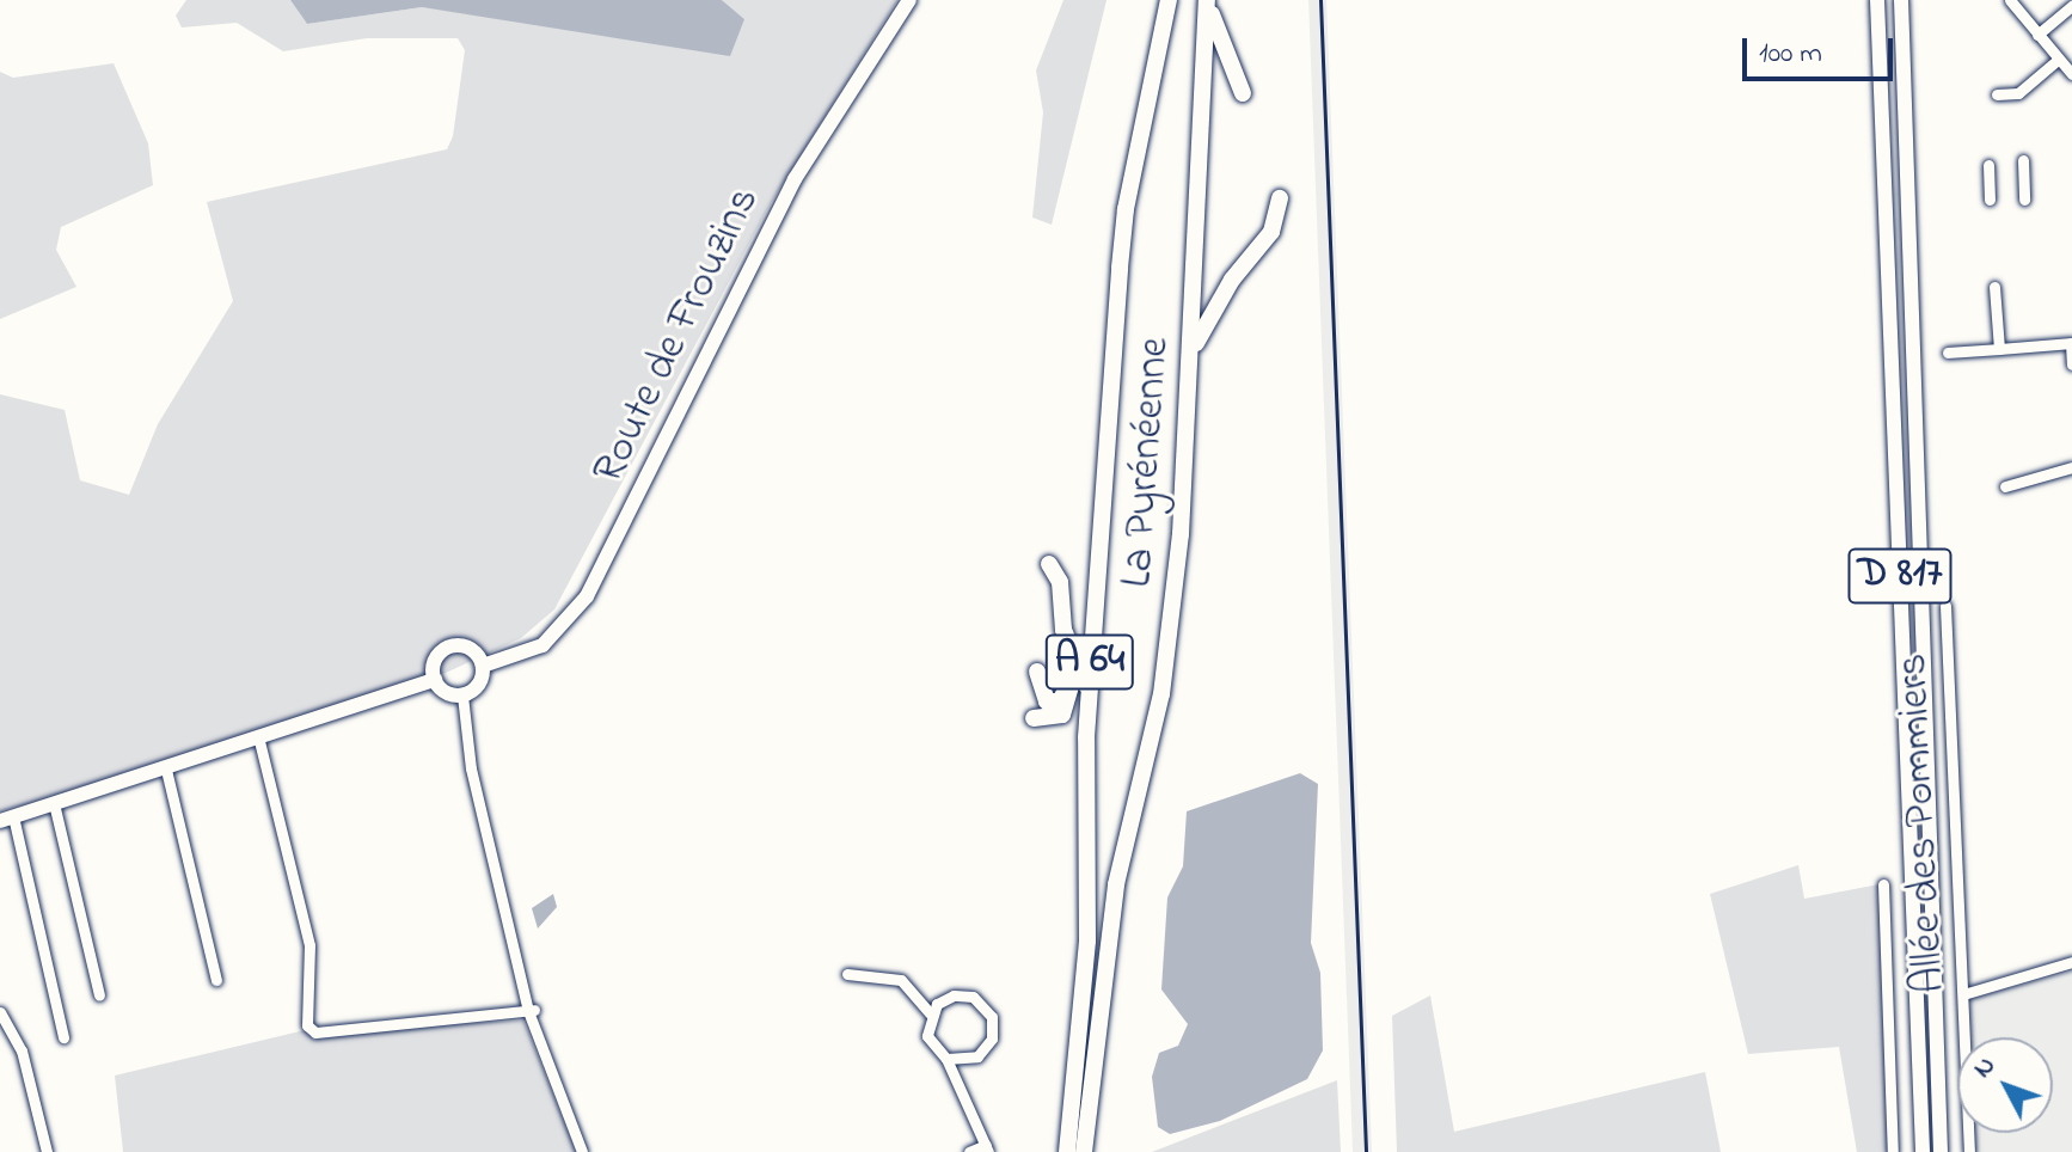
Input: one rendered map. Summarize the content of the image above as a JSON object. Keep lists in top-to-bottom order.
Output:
{
  "streets": {
    "highway": ["La Pyrénéenne", "A 64"],
    "main road": ["Route de Frouzins", "D 817"],
    "street": ["Allée des Pommiers"]
  },
  "scale_bar": "100 m",
  "north": "top left"
}
